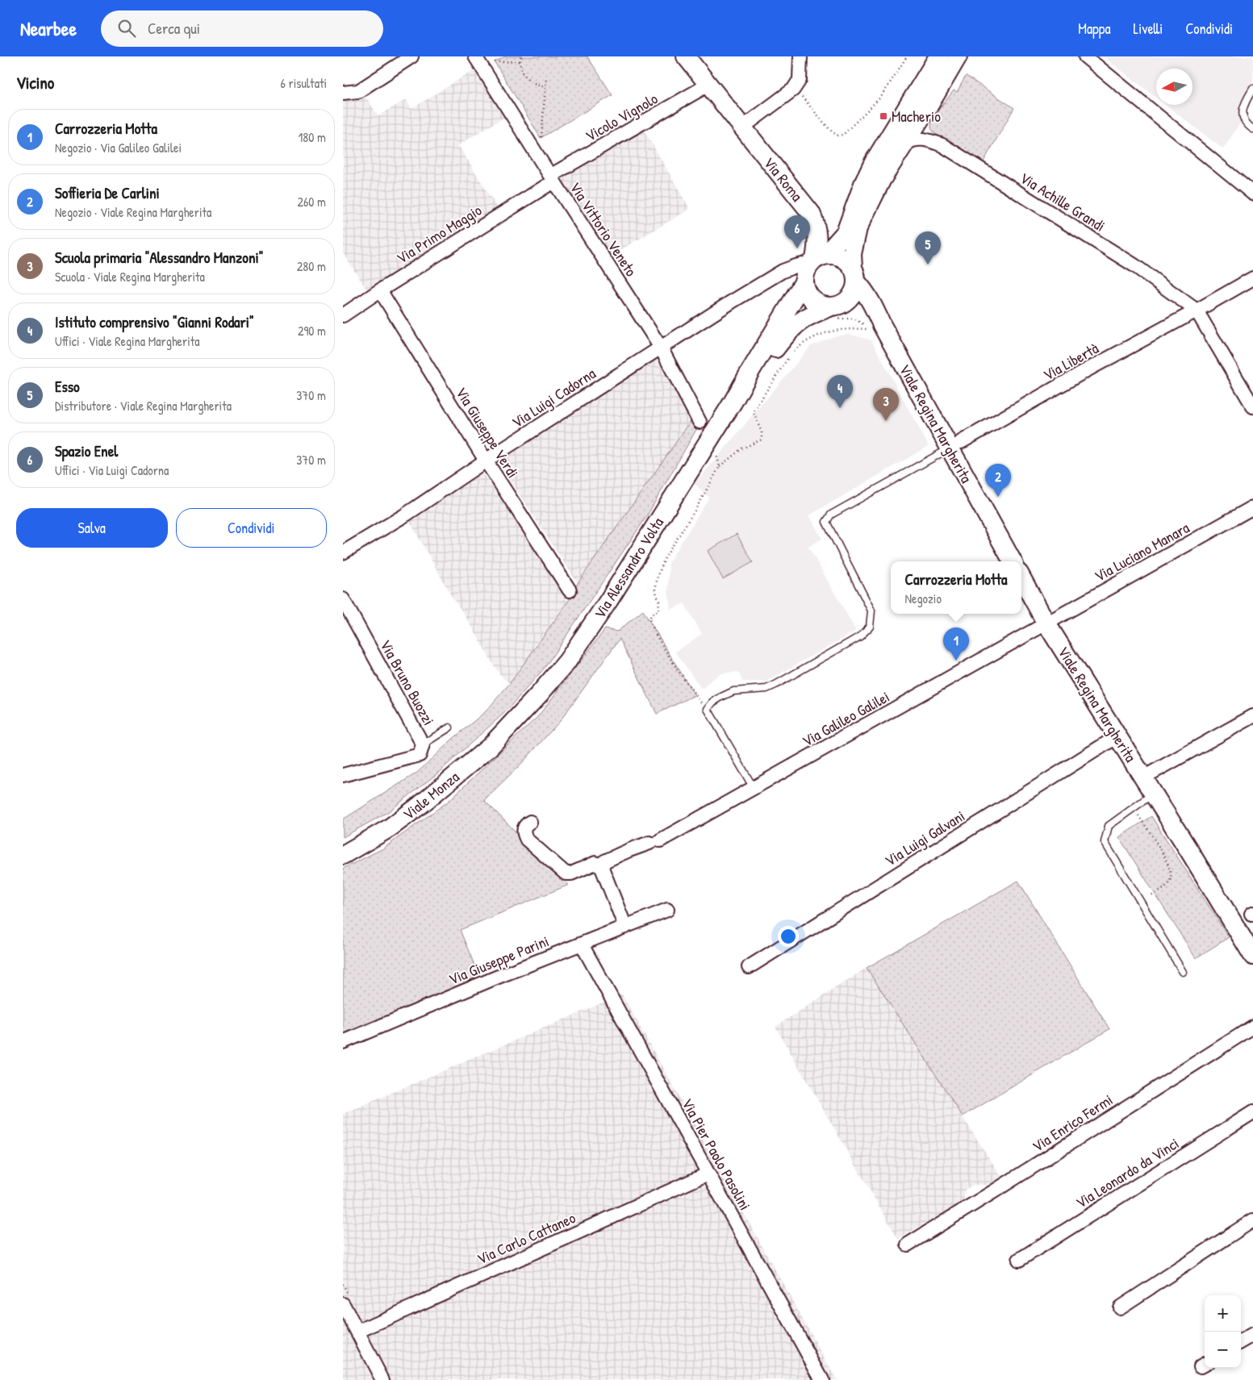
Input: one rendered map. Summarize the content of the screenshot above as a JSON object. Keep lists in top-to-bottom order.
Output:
{
  "streets": {
    "main road": [
      "Via Roma",
      "Viale Regina Margherita",
      "Via Alessandro Volta",
      "Viale Monza"
    ],
    "street": [
      "Vicolo Vignolo",
      "Via Achille Grandi",
      "Via Vittorio Veneto",
      "Via Primo Maggio",
      "Via Libertà",
      "Via Luigi Cadorna",
      "Via Giuseppe Verdi",
      "Via Luciano Manara",
      "Via Bruno Buozzi",
      "Via Galileo Galilei",
      "Via Luigi Galvani",
      "Via Giuseppe Parini",
      "Via Enrico Fermi",
      "Via Pier Paolo Pasolini",
      "Via Leonardo da Vinci",
      "Via Carlo Cattaneo"
    ]
  },
  "crossings": [
    ["Vicolo Vignolo", "Via Roma"],
    ["Vicolo Vignolo", "Via Vittorio Veneto"],
    ["Vicolo Vignolo", "Via Primo Maggio"],
    ["Via Roma", "Via Luigi Cadorna"],
    ["Via Roma", "Viale Regina Margherita"],
    ["Via Roma", "Via Alessandro Volta"],
    ["Via Achille Grandi", "Via Libertà"],
    ["Via Vittorio Veneto", "Via Primo Maggio"],
    ["Via Vittorio Veneto", "Via Luigi Cadorna"],
    ["Via Primo Maggio", "Via Giuseppe Verdi"],
    ["Via Libertà", "Viale Regina Margherita"],
    ["Via Luigi Cadorna", "Viale Regina Margherita"],
    ["Via Luigi Cadorna", "Via Giuseppe Verdi"],
    ["Via Luigi Cadorna", "Via Alessandro Volta"],
    ["Viale Regina Margherita", "Via Luciano Manara"],
    ["Viale Regina Margherita", "Via Alessandro Volta"],
    ["Viale Regina Margherita", "Via Galileo Galilei"],
    ["Viale Regina Margherita", "Via Luigi Galvani"],
    ["Via Luciano Manara", "Via Galileo Galilei"],
    ["Via Alessandro Volta", "Viale Monza"],
    ["Via Giuseppe Parini", "Via Pier Paolo Pasolini"],
    ["Via Pier Paolo Pasolini", "Via Carlo Cattaneo"]
  ],
  "places": {
    "transit": ["Macherio"]
  },
  "north": "left",
  "page": {
    "header": "Nearbee",
    "search": "Cerca qui",
    "nav": ["Mappa", "Livelli", "Condividi"],
    "heading": ["Vicino", "6 risultati"],
    "list": [
      {
        "mark": "1",
        "name": "Carrozzeria Motta",
        "note": "Negozio · Via Galileo Galilei",
        "value": "180 m"
      },
      {
        "mark": "2",
        "name": "Soffieria De Carlini",
        "note": "Negozio · Viale Regina Margherita",
        "value": "260 m"
      },
      {
        "mark": "3",
        "name": "Scuola primaria \"Alessandro Manzoni\"",
        "note": "Scuola · Viale Regina Margherita",
        "value": "280 m"
      },
      {
        "mark": "4",
        "name": "Istituto comprensivo \"Gianni Rodari\"",
        "note": "Uffici · Viale Regina Margherita",
        "value": "290 m"
      },
      {
        "mark": "5",
        "name": "Esso",
        "note": "Distributore · Viale Regina Margherita",
        "value": "370 m"
      },
      {
        "mark": "6",
        "name": "Spazio Enel",
        "note": "Uffici · Via Luigi Cadorna",
        "value": "370 m"
      }
    ],
    "pins": [
      "6",
      "5",
      "4",
      "3",
      "2",
      "1"
    ],
    "buttons": ["Salva", "Condividi"],
    "popup": ["Carrozzeria Motta", "Negozio"],
    "map_buttons": ["+", "−"]
  }
}
